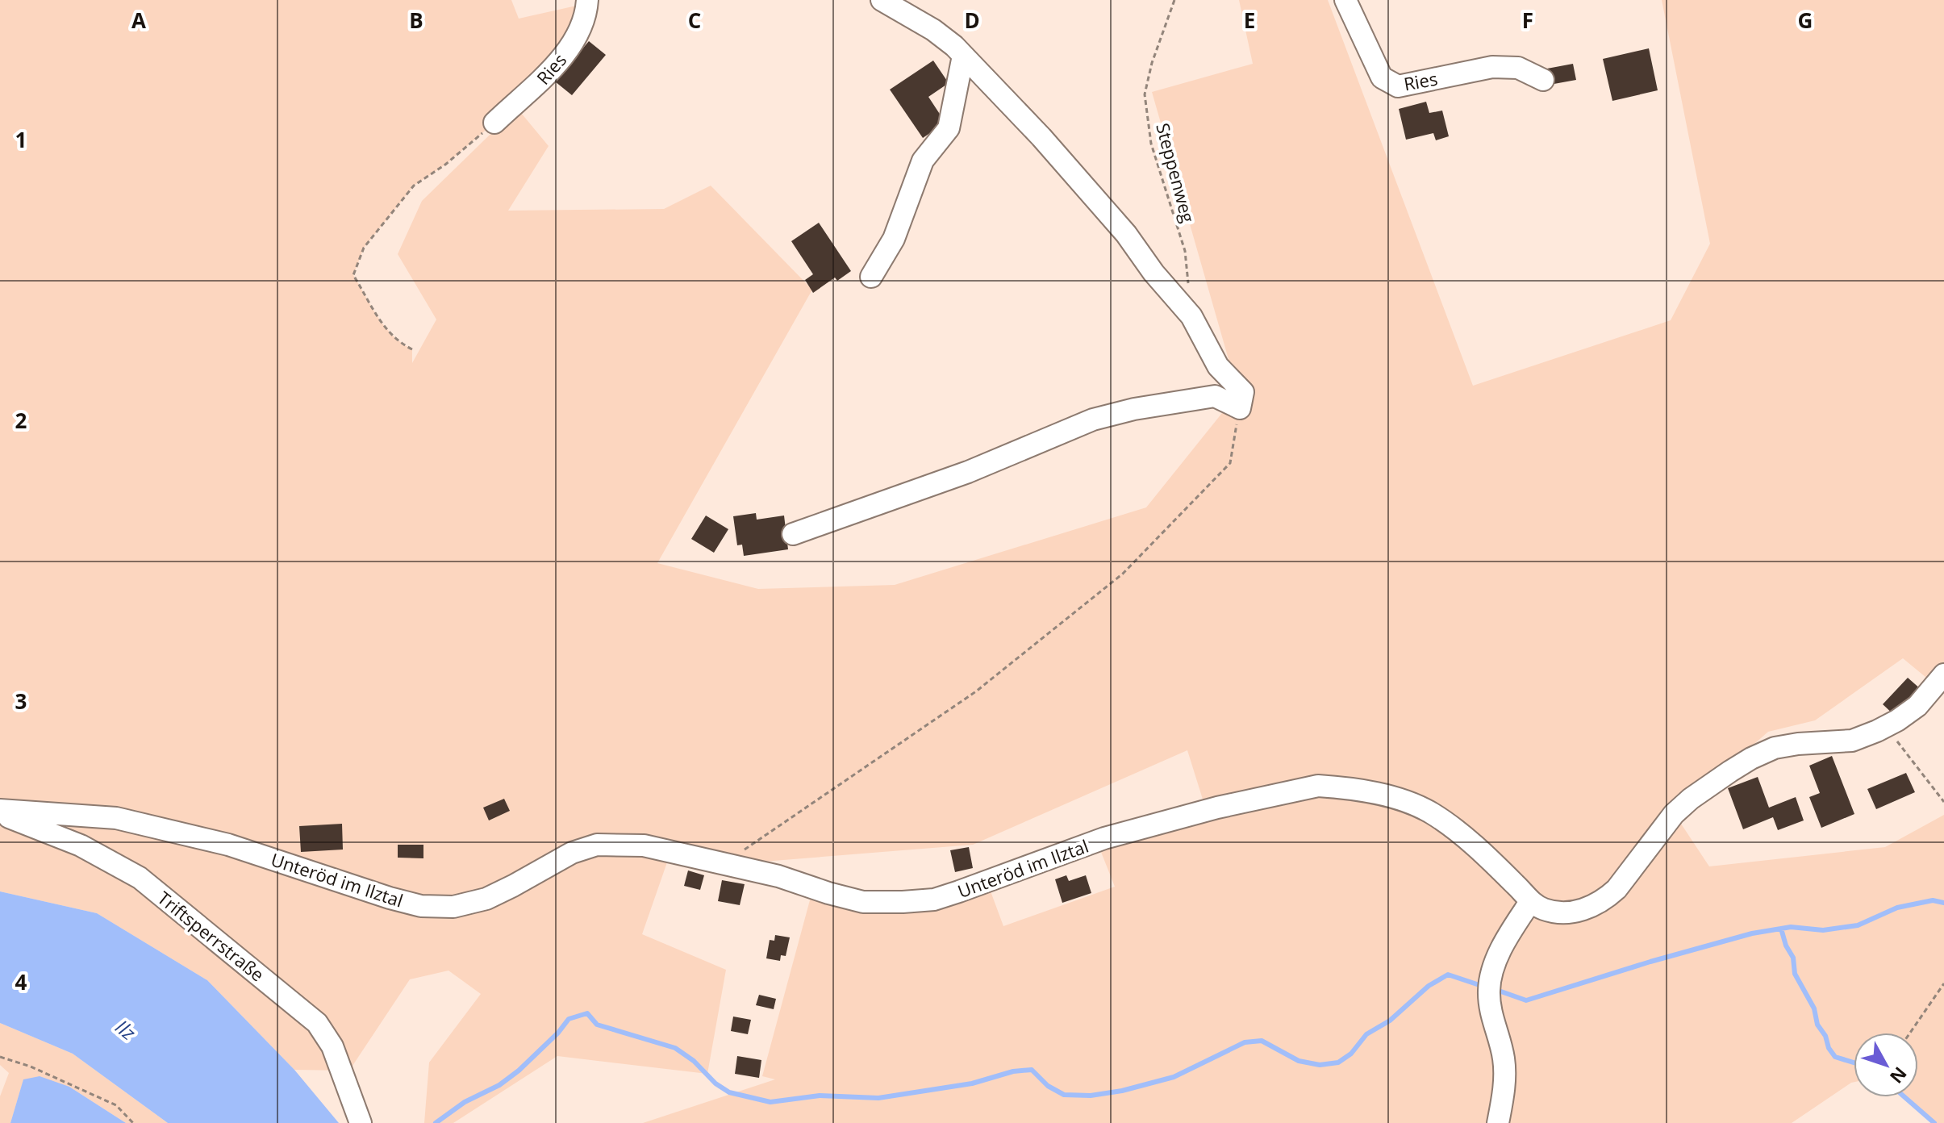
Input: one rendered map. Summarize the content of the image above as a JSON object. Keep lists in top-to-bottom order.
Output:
{
  "streets": {
    "street": ["Ries", "Unteröd im Ilztal", "Triftsperrstraße"],
    "path": ["Steppenweg"]
  },
  "crossings": [
    ["Unteröd im Ilztal", "Triftsperrstraße"]
  ],
  "water": ["Ilz"],
  "north": "bottom right",
  "grid": {
    "columns": [
      "A",
      "B",
      "C",
      "D",
      "E",
      "F",
      "G"
    ],
    "rows": [
      "1",
      "2",
      "3",
      "4"
    ]
  }
}
